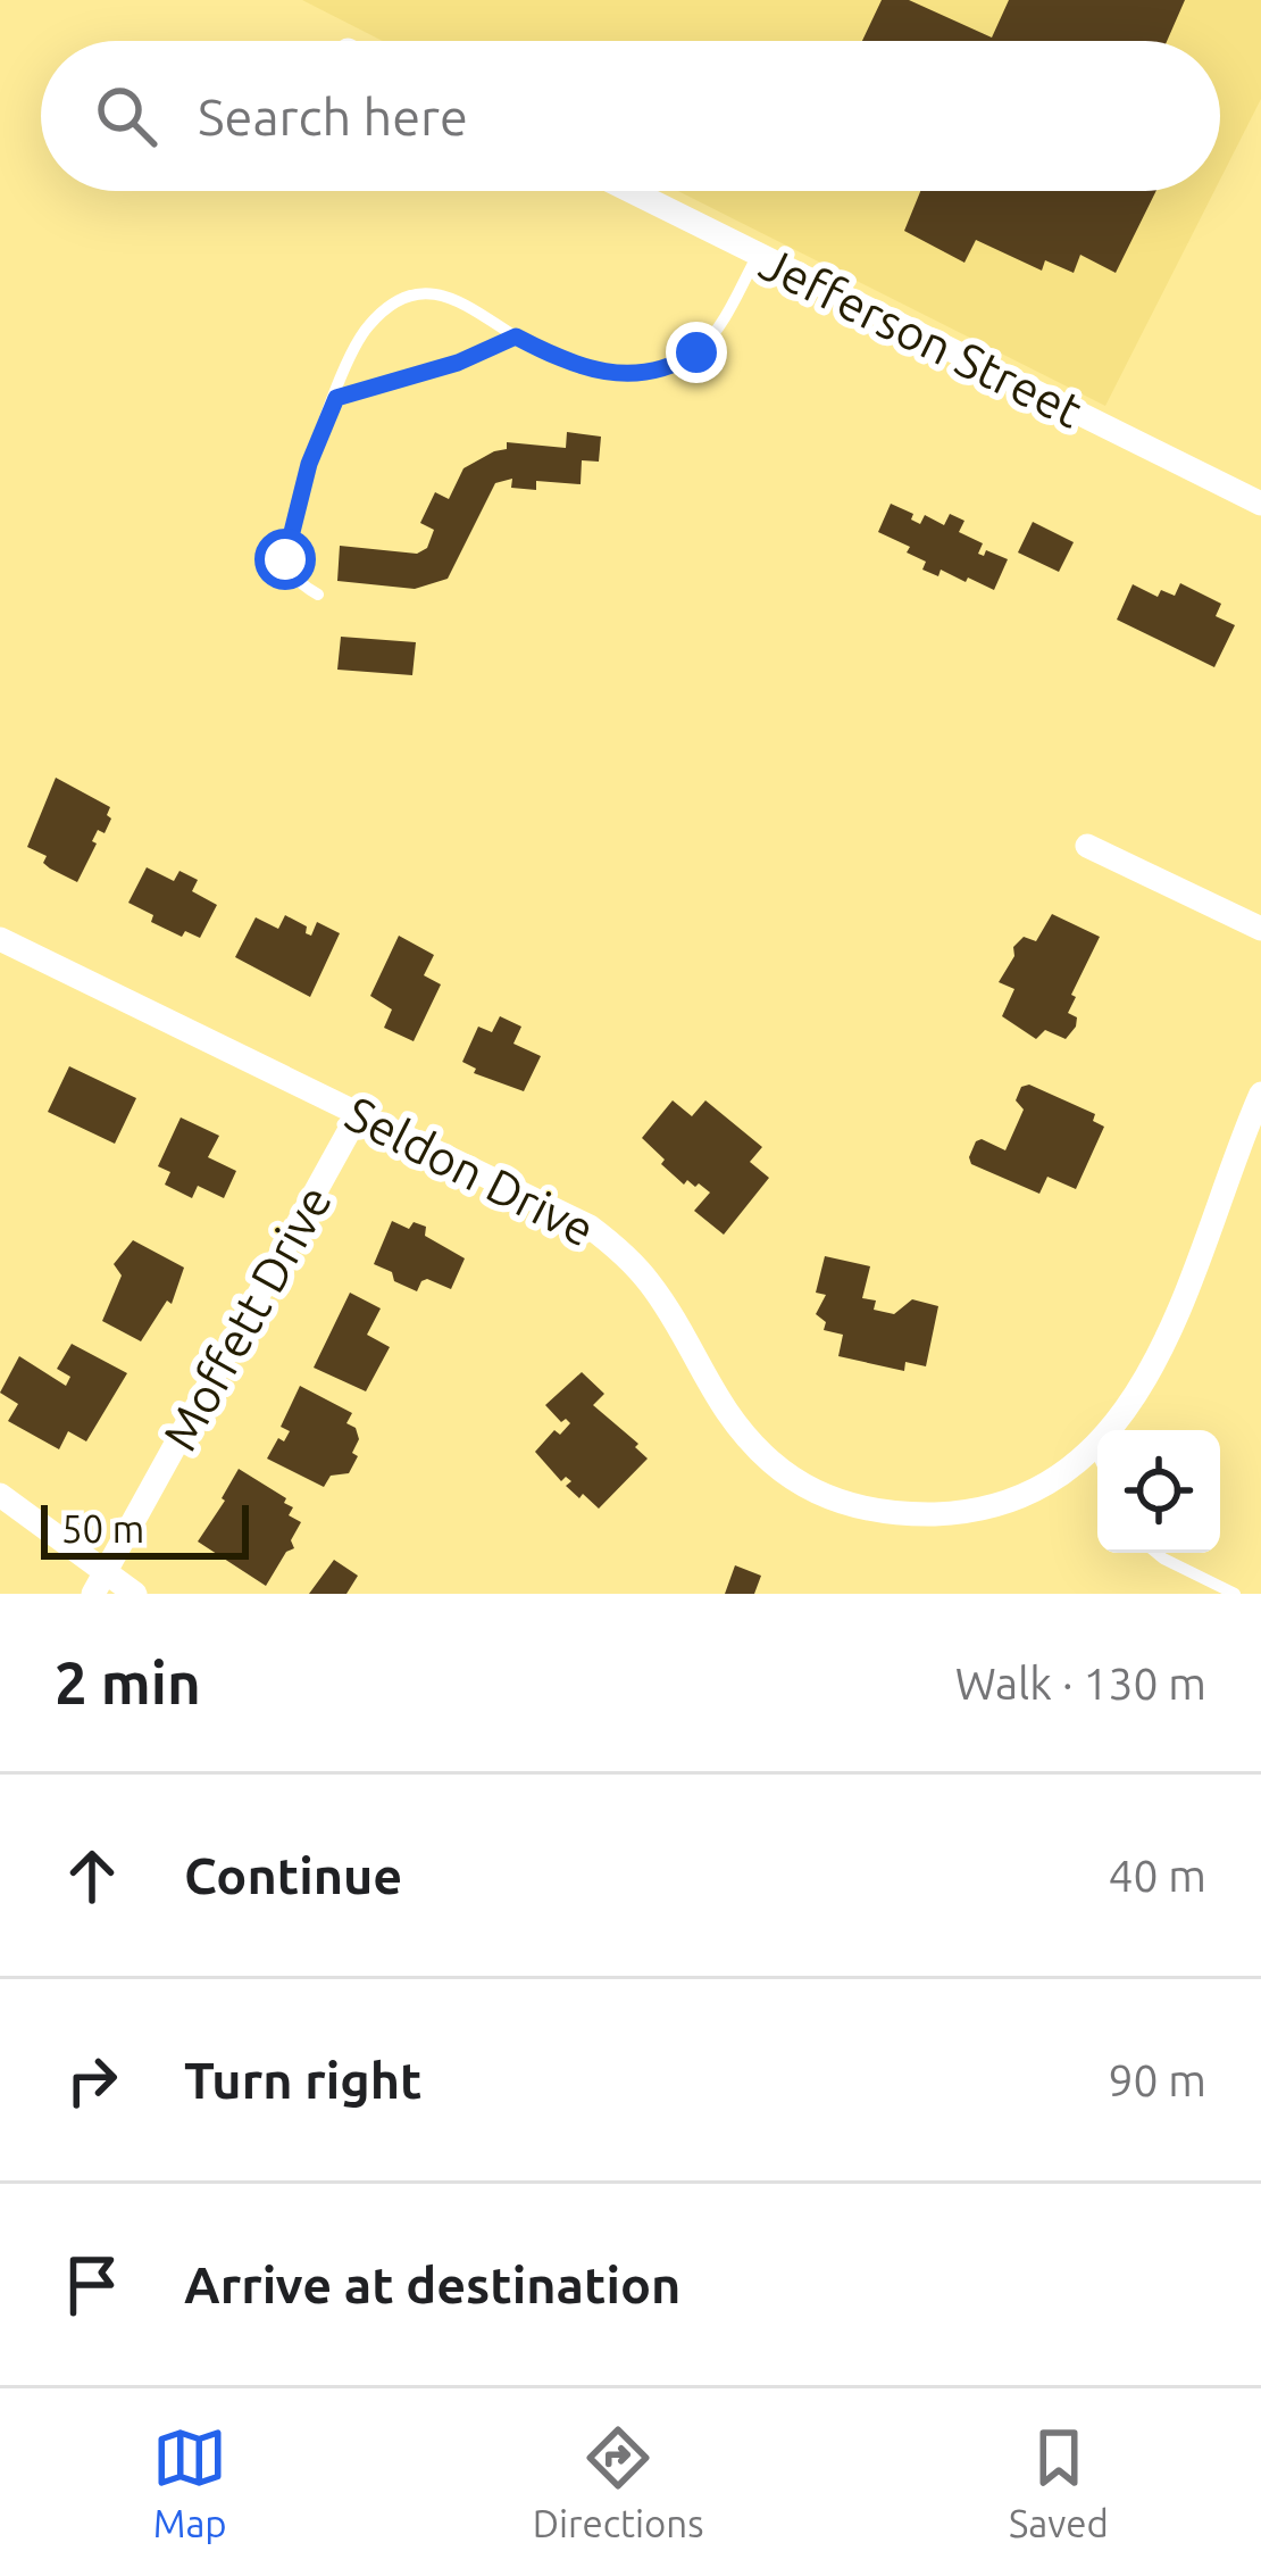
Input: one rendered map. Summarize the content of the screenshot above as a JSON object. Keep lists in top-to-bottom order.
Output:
{
  "streets": {
    "street": ["Jefferson Street", "Seldon Drive", "Moffett Drive"]
  },
  "crossings": [
    ["Seldon Drive", "Moffett Drive"]
  ],
  "scale_bar": "50 m",
  "page": {
    "search": "Search here",
    "scale": "50 m",
    "heading": ["2 min", "Walk · 130 m"],
    "list": [
      ["Continue", "40 m"],
      ["Turn right", "90 m"],
      "Arrive at destination"
    ],
    "nav": ["Map", "Directions", "Saved"]
  }
}
